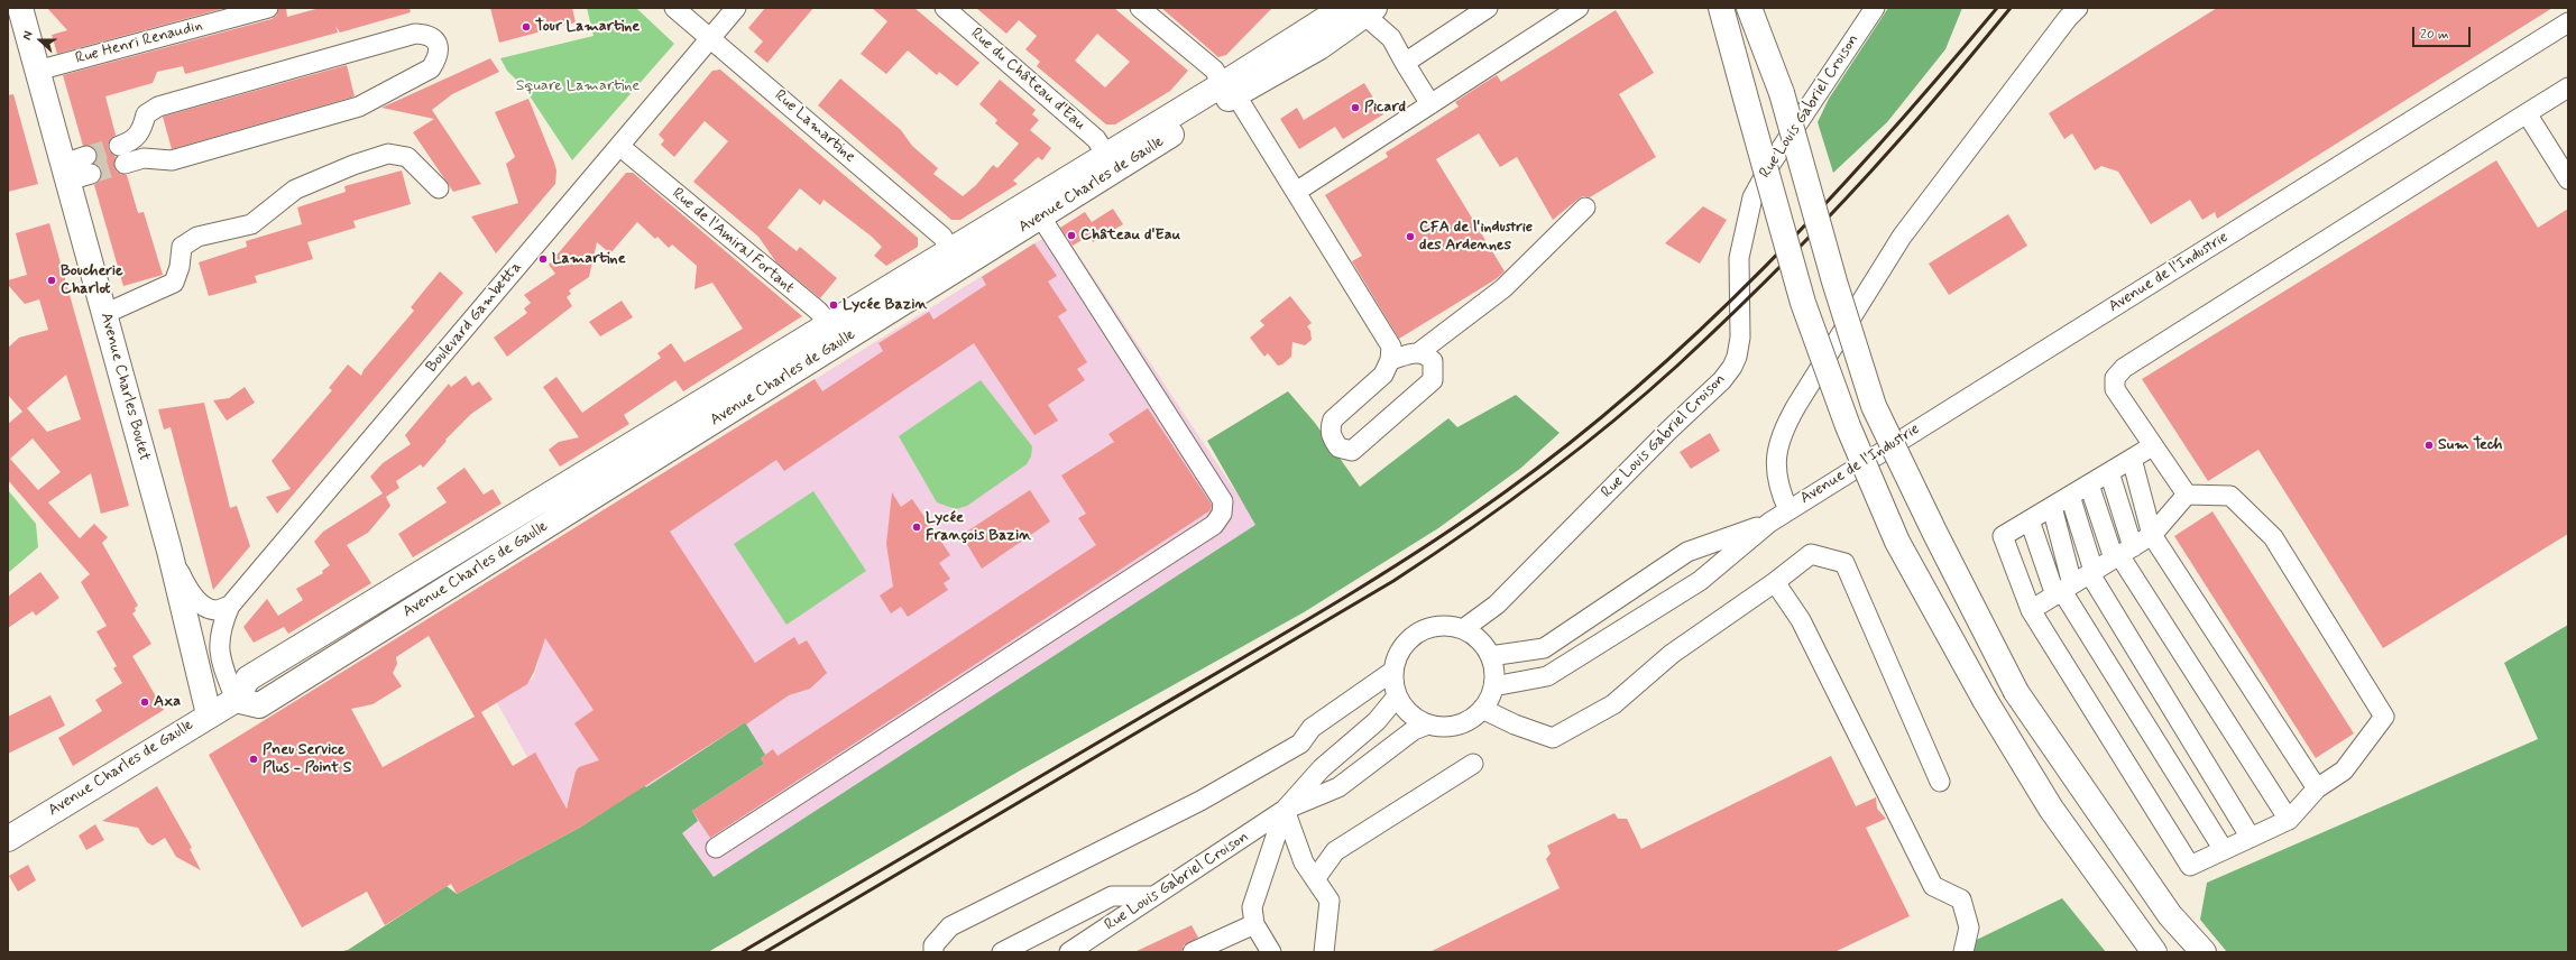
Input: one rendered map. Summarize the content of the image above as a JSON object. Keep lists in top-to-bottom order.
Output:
{
  "streets": {
    "main road": ["Avenue Charles de Gaulle", "Avenue Charles Boutet"],
    "street": [
      "Rue Henri Renaudin",
      "Rue du Château d'Eau",
      "Rue Louis Gabriel Croison",
      "Rue Lamartine",
      "Rue de l'Amiral Fortant",
      "Avenue de l'Industrie",
      "Boulevard Gambetta"
    ]
  },
  "crossings": [
    ["Rue Henri Renaudin", "Avenue Charles Boutet"],
    ["Rue du Château d'Eau", "Avenue Charles de Gaulle"],
    ["Rue Louis Gabriel Croison", "Avenue de l'Industrie"],
    ["Rue Lamartine", "Avenue Charles de Gaulle"],
    ["Rue Lamartine", "Boulevard Gambetta"],
    ["Avenue Charles de Gaulle", "Rue de l'Amiral Fortant"],
    ["Avenue Charles de Gaulle", "Boulevard Gambetta"],
    ["Avenue Charles de Gaulle", "Avenue Charles Boutet"],
    ["Rue de l'Amiral Fortant", "Boulevard Gambetta"]
  ],
  "parks": ["Square Lamartine"],
  "places": [
    "Tour Lamartine",
    "Picard",
    "Château d'Eau",
    "CFA de l'industrie des Ardennes",
    "Lamartine",
    "Boucherie Charlot",
    "Lycée Bazin",
    "Sum Tech",
    "Lycée François Bazin",
    "Axa",
    "Pneu Service Plus - Point S"
  ],
  "scale_bar": "20 m",
  "north": "left"
}
